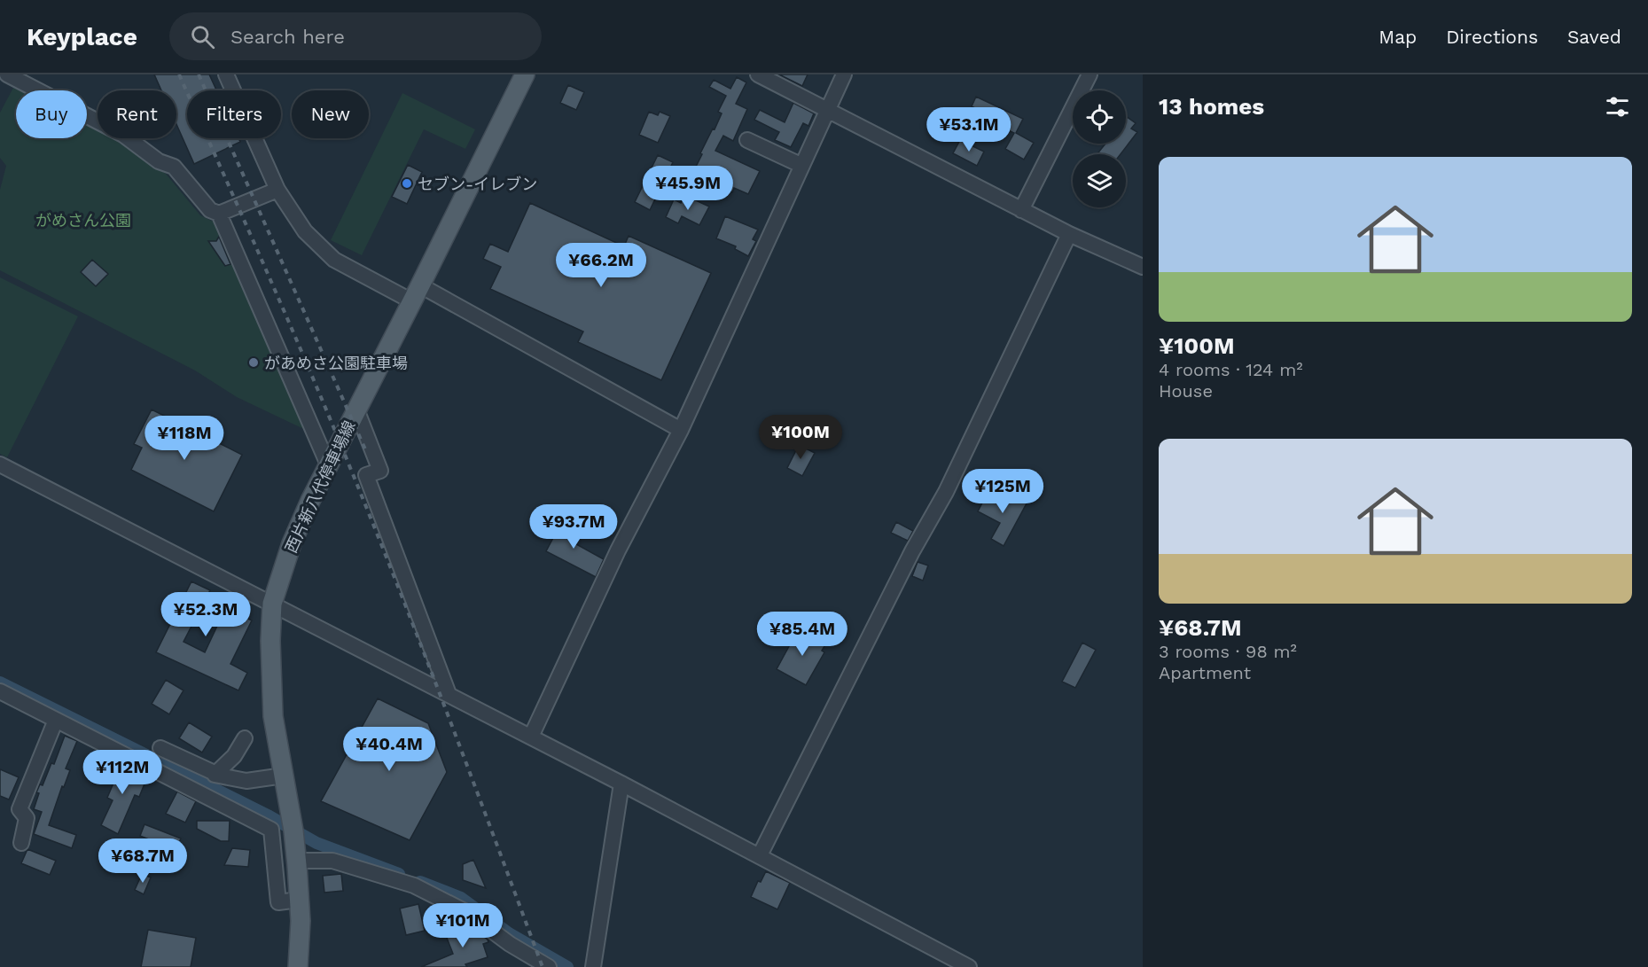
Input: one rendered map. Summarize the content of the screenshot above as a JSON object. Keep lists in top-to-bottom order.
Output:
{
  "streets": {
    "main road": ["西片新八代停車場線"]
  },
  "parks": ["がめさん公園"],
  "places": ["セブン-イレブン", "があめさ公園駐車場"],
  "page": {
    "header": "Keyplace",
    "search": "Search here",
    "nav": ["Map", "Directions", "Saved"],
    "heading": "13 homes",
    "chip": [
      "Buy",
      "Rent",
      "Filters",
      "New"
    ],
    "price": [
      "¥53.1M",
      "¥45.9M",
      "¥66.2M",
      "¥100M",
      "¥118M",
      "¥125M",
      "¥93.7M",
      "¥52.3M",
      "¥85.4M",
      "¥40.4M",
      "¥112M",
      "¥68.7M",
      "¥101M"
    ],
    "list": [
      {
        "name": "¥100M",
        "note": "4 rooms · 124 m² · House"
      },
      {
        "name": "¥68.7M",
        "note": "3 rooms · 98 m² · Apartment"
      }
    ]
  }
}
